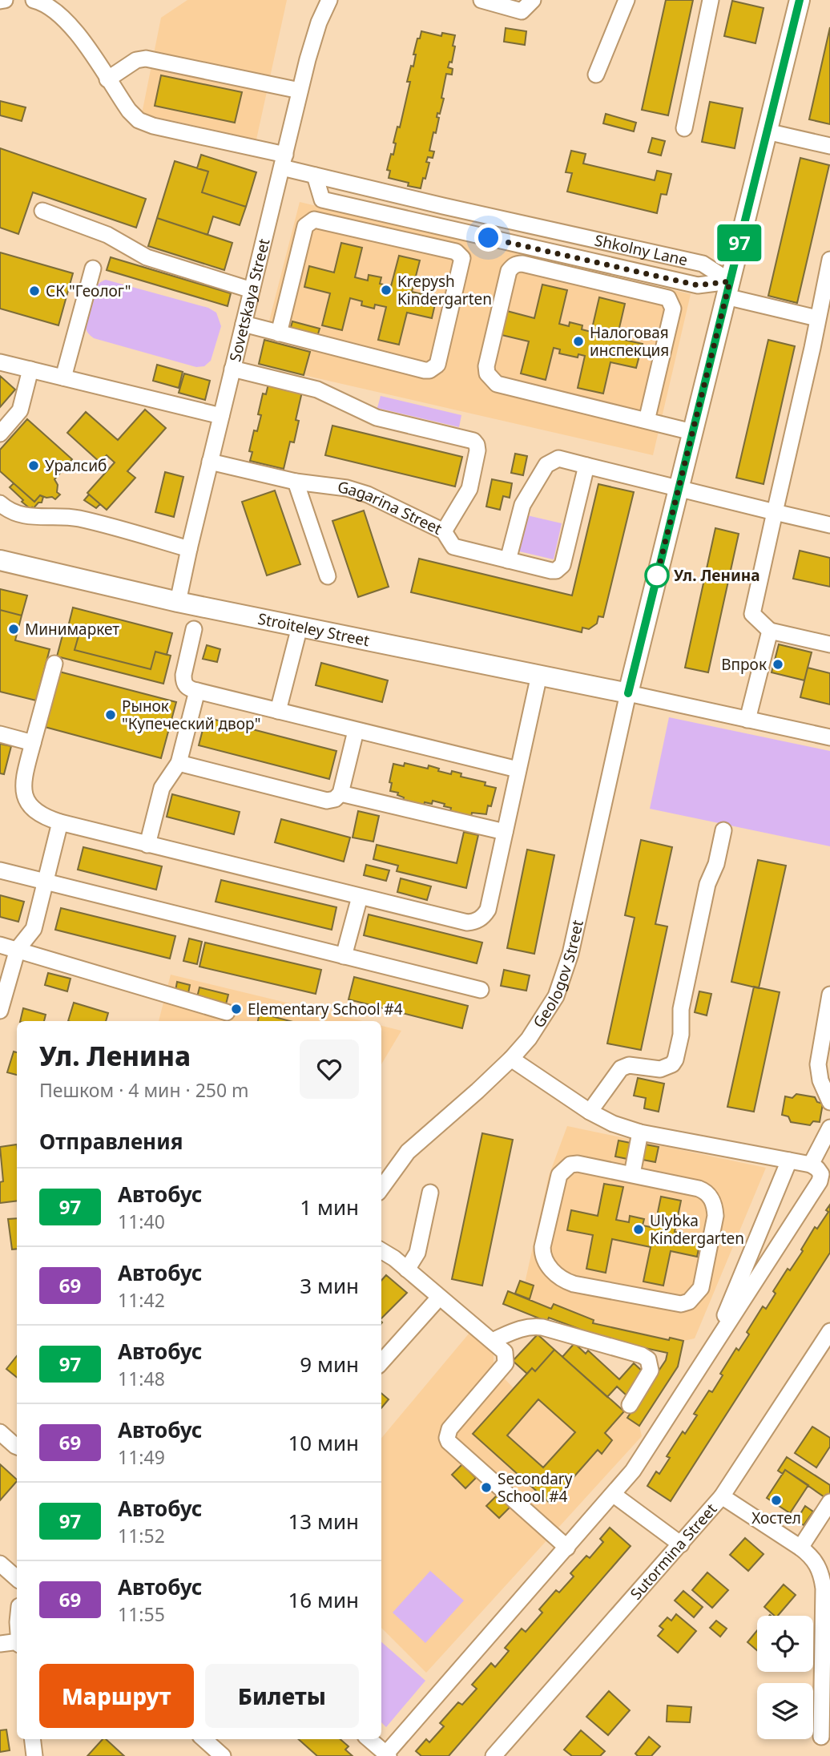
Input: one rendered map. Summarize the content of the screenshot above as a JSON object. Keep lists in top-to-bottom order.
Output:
{
  "streets": {
    "main road": ["Stroiteley Street"],
    "street": [
      "Shkolny Lane",
      "Sovetskaya Street",
      "Gagarina Street",
      "Geologov Street",
      "Sutormina Street"
    ]
  },
  "crossings": [
    ["Shkolny Lane", "Sovetskaya Street"],
    ["Sovetskaya Street", "Gagarina Street"],
    ["Sovetskaya Street", "Stroiteley Street"],
    ["Stroiteley Street", "Geologov Street"]
  ],
  "places": [
    "Krepysh Kindergarten",
    "СК \"Геолог\"",
    "Налоговая инспекция",
    "Уралсиб",
    "Ул. Ленина",
    "Минимаркет",
    "Впрок",
    "Рынок \"Купеческий двор\"",
    "Elementary School #4",
    "Ulybka Kindergarten",
    "Secondary School #4",
    "Хостел"
  ],
  "lines": ["bus line 97"],
  "page": {
    "on_map": "97",
    "heading": [
      ["Ул. Ленина", "Пешком · 4 мин · 250 m"],
      "Отправления"
    ],
    "list": [
      {
        "mark": "97",
        "name": "Автобус",
        "note": "11:40",
        "value": "1 мин"
      },
      {
        "mark": "69",
        "name": "Автобус",
        "note": "11:42",
        "value": "3 мин"
      },
      {
        "mark": "97",
        "name": "Автобус",
        "note": "11:48",
        "value": "9 мин"
      },
      {
        "mark": "69",
        "name": "Автобус",
        "note": "11:49",
        "value": "10 мин"
      },
      {
        "mark": "97",
        "name": "Автобус",
        "note": "11:52",
        "value": "13 мин"
      },
      {
        "mark": "69",
        "name": "Автобус",
        "note": "11:55",
        "value": "16 мин"
      }
    ],
    "buttons": ["Маршрут", "Билеты"]
  }
}
